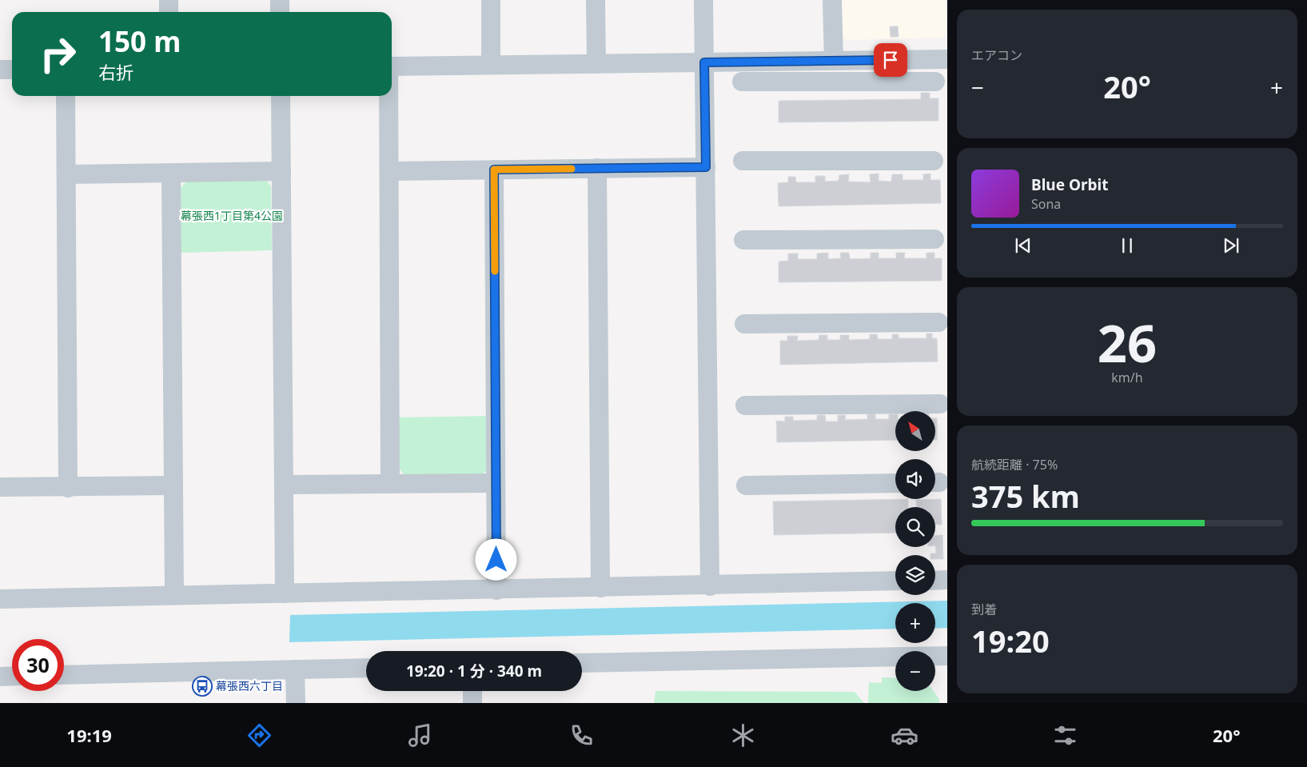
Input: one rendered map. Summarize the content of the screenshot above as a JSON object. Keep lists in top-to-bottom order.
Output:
{
  "parks": ["幕張西1丁目第4公園"],
  "places": {
    "bus stop": ["幕張西六丁目"]
  },
  "north": "top left",
  "page": {
    "tile": [
      "エアコン",
      ["26", "km/h"],
      ["航続距離 · 75%", "375 km"],
      ["到着", "19:20"]
    ],
    "turn": ["150 m", "右折"],
    "heat": ["−", "20°", "+"],
    "song": ["Blue Orbit", "Sona"],
    "map_buttons": ["+", "−"],
    "limit": "30",
    "trip": "19:20 · 1 分 · 340 m",
    "tabs": ["19:19", "20°"]
  }
}
